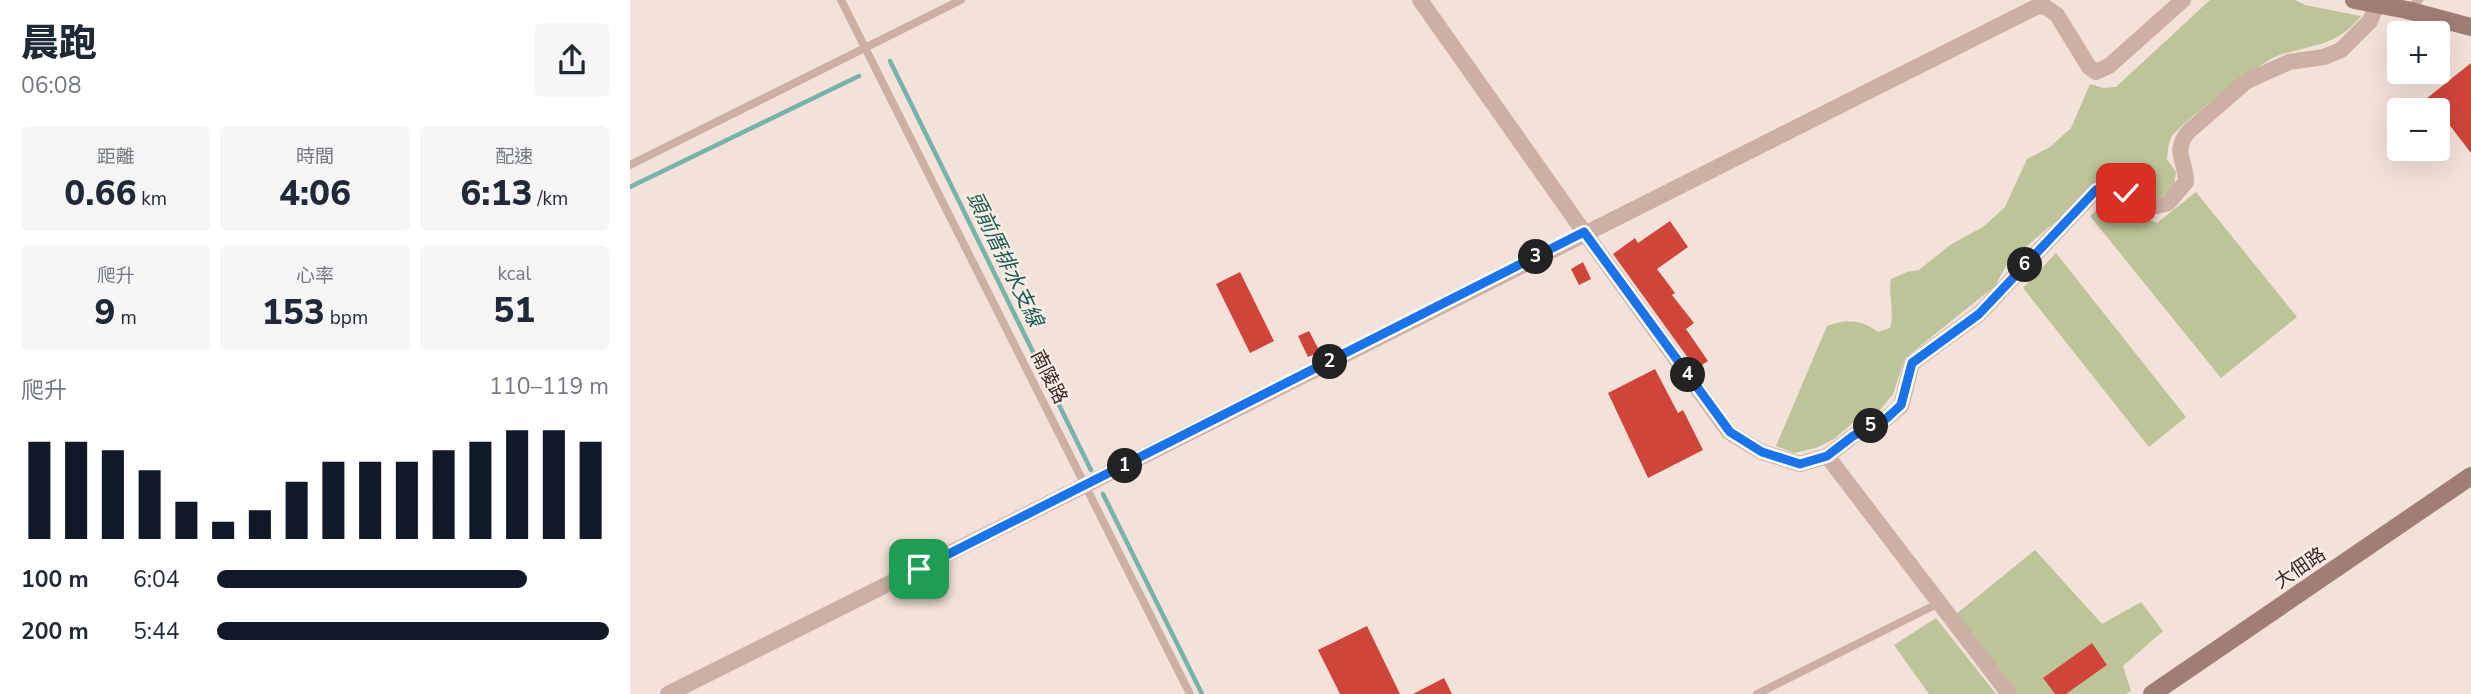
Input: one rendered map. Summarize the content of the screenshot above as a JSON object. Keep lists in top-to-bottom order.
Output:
{
  "streets": {
    "street": ["大佃路"],
    "lane": ["南陵路"]
  },
  "water": ["頭前厝排水支線"],
  "page": {
    "heading": ["晨跑", "06:08"],
    "map_buttons": ["+", "−"],
    "stats": [
      ["距離", "0.66 km"],
      ["時間", "4:06"],
      ["配速", "6:13 /km"],
      ["爬升", "9 m"],
      ["心率", "153 bpm"],
      ["kcal", "51"]
    ],
    "pins": [
      "3",
      "6",
      "2",
      "4",
      "5",
      "1"
    ],
    "chart": ["爬升", "110–119 m"],
    "list": [
      {
        "name": "100 m",
        "note": "6:04"
      },
      {
        "name": "200 m",
        "note": "5:44"
      }
    ]
  }
}
